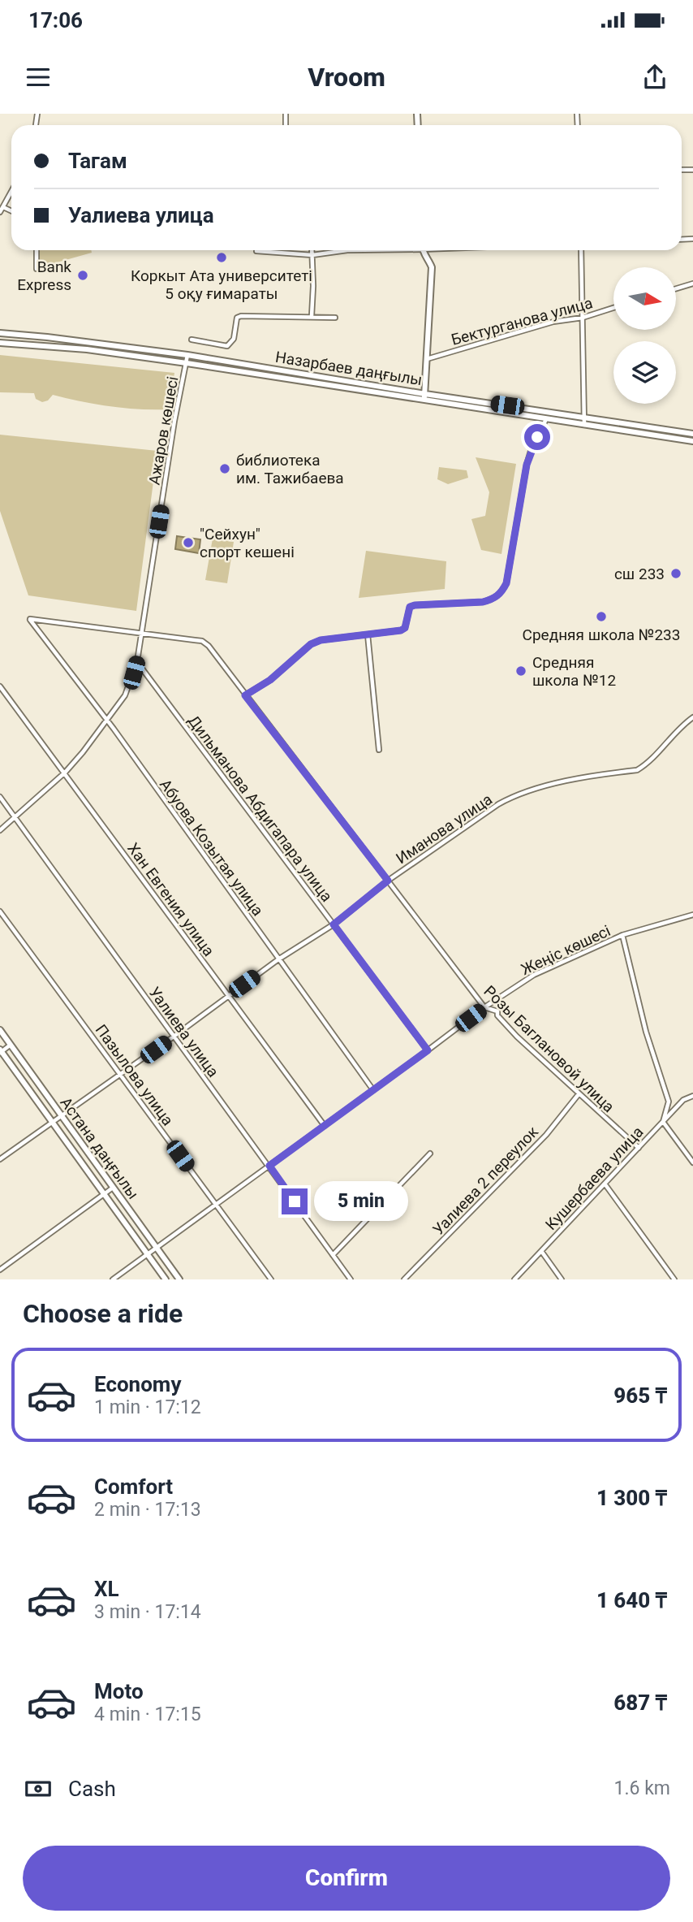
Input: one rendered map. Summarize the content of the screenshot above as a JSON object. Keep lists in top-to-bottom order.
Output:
{
  "streets": {
    "main road": ["Назарбаев даңғылы", "Астана даңғылы"],
    "street": [
      "Бектурганова улица",
      "Ажаров көшесі",
      "Дильманова Абдигапара улица",
      "Иманова улица",
      "Абуова Козытая улица",
      "Хан Евгения улица",
      "Жеңіс көшесі",
      "Уалиева улица",
      "Розы Баглановой улица",
      "Пазылова улица",
      "Кушербаева улица",
      "Уалиева 2 переулок"
    ]
  },
  "crossings": [
    ["Назарбаев даңғылы", "Ажаров көшесі"],
    ["Ажаров көшесі", "Дильманова Абдигапара улица"],
    ["Ажаров көшесі", "Абуова Козытая улица"],
    ["Ажаров көшесі", "Хан Евгения улица"],
    ["Ажаров көшесі", "Уалиева улица"],
    ["Ажаров көшесі", "Розы Баглановой улица"],
    ["Дильманова Абдигапара улица", "Иманова улица"],
    ["Дильманова Абдигапара улица", "Жеңіс көшесі"],
    ["Иманова улица", "Абуова Козытая улица"],
    ["Иманова улица", "Хан Евгения улица"],
    ["Иманова улица", "Уалиева улица"],
    ["Иманова улица", "Розы Баглановой улица"],
    ["Иманова улица", "Пазылова улица"],
    ["Иманова улица", "Астана даңғылы"],
    ["Абуова Козытая улица", "Жеңіс көшесі"],
    ["Абуова Козытая улица", "Розы Баглановой улица"],
    ["Хан Евгения улица", "Жеңіс көшесі"],
    ["Жеңіс көшесі", "Уалиева улица"],
    ["Жеңіс көшесі", "Розы Баглановой улица"],
    ["Жеңіс көшесі", "Пазылова улица"],
    ["Жеңіс көшесі", "Астана даңғылы"],
    ["Розы Баглановой улица", "Кушербаева улица"],
    ["Розы Баглановой улица", "Уалиева 2 переулок"]
  ],
  "places": [
    "Коркыт Ата университеті 5 оқу ғимараты",
    "Bank Express",
    "библиотека им. Тажибаева",
    "\"Сейхун\" спорт кешені",
    "сш 233",
    "Средняя школа №233",
    "Средняя школа №12"
  ],
  "north": "right",
  "page": {
    "status": "17:06",
    "header": "Vroom",
    "banner": ["Тагам", "Уалиева улица"],
    "bubble": "5 min",
    "heading": "Choose a ride",
    "list": [
      {
        "name": "Economy",
        "note": "1 min · 17:12",
        "value": "965 ₸"
      },
      {
        "name": "Comfort",
        "note": "2 min · 17:13",
        "value": "1 300 ₸"
      },
      {
        "name": "XL",
        "note": "3 min · 17:14",
        "value": "1 640 ₸"
      },
      {
        "name": "Moto",
        "note": "4 min · 17:15",
        "value": "687 ₸"
      }
    ],
    "pay": ["Cash", "1.6 km"],
    "buttons": "Confirm"
  }
}
